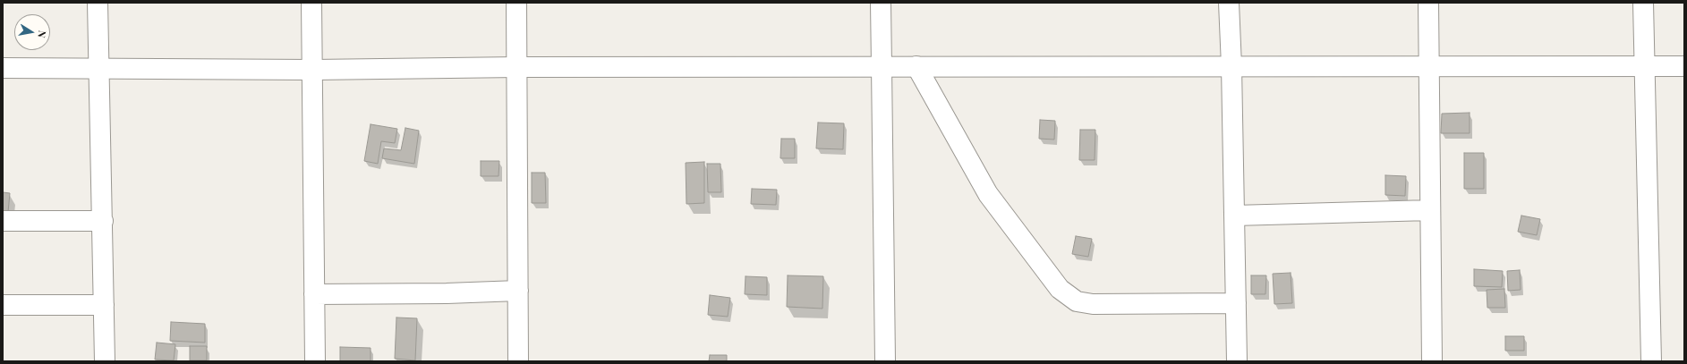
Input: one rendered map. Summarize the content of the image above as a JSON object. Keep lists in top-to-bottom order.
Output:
{
  "north": "right"
}
